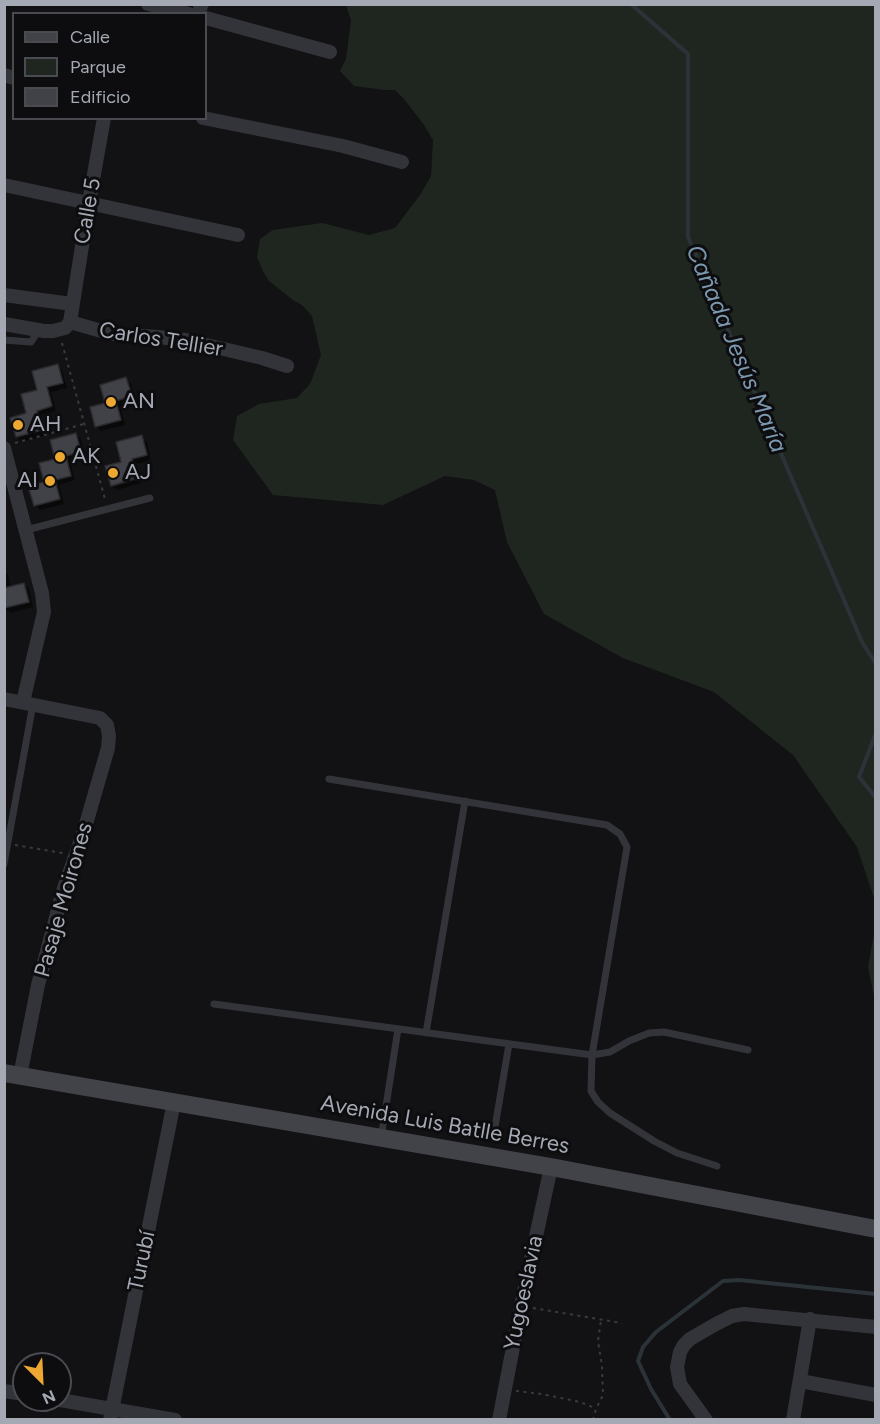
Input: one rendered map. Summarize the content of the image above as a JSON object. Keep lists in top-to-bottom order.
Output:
{
  "streets": {
    "main road": ["Avenida Luis Batlle Berres"],
    "street": [
      "Calle 5",
      "Carlos Tellier",
      "Pasaje Moirones",
      "Turubí",
      "Yugoeslavia"
    ]
  },
  "crossings": [
    ["Calle 5", "Carlos Tellier"],
    ["Pasaje Moirones", "Avenida Luis Batlle Berres"],
    ["Avenida Luis Batlle Berres", "Turubí"],
    ["Avenida Luis Batlle Berres", "Yugoeslavia"]
  ],
  "water": ["Cañada Jesús María"],
  "places": [
    "AN",
    "AH",
    "AK",
    "AJ",
    "AI"
  ],
  "legend": ["Calle", "Parque", "Edificio"],
  "north": "bottom right"
}
